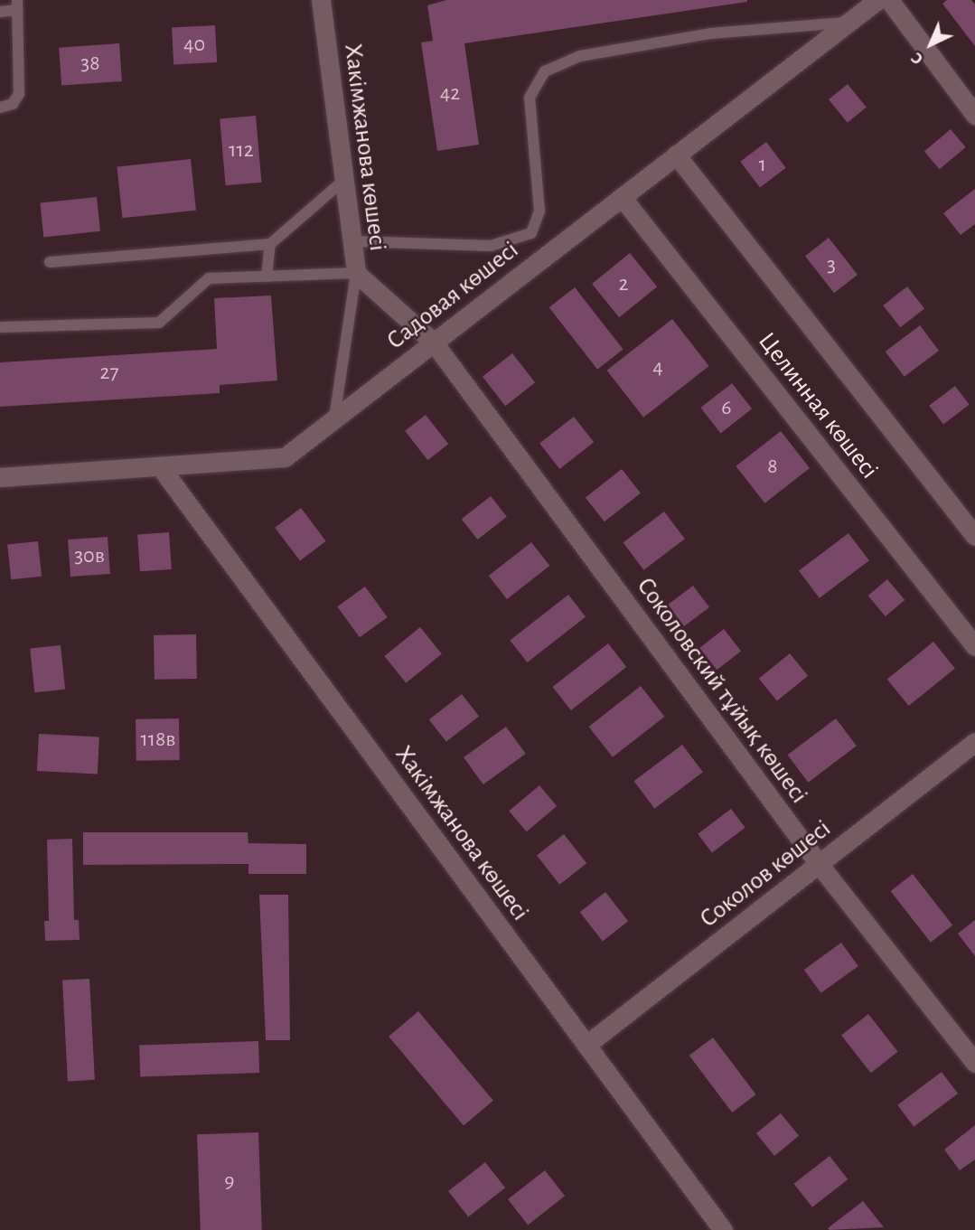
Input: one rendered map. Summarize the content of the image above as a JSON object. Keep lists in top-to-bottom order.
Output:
{
  "streets": {
    "street": [
      "Хакімжанова көшесі",
      "Садовая көшесі",
      "Целинная көшесі",
      "Соколовский тұйық көшесі",
      "Соколов көшесі"
    ]
  },
  "crossings": [
    ["Хакімжанова көшесі", "Садовая көшесі"],
    ["Хакімжанова көшесі", "Соколовский тұйық көшесі"],
    ["Хакімжанова көшесі", "Соколов көшесі"],
    ["Садовая көшесі", "Целинная көшесі"],
    ["Садовая көшесі", "Соколовский тұйық көшесі"],
    ["Соколовский тұйық көшесі", "Соколов көшесі"]
  ],
  "house_numbers": [
    "40",
    "38",
    "42",
    "112",
    "1",
    "3",
    "2",
    "4",
    "27",
    "6",
    "8",
    "30в",
    "118в",
    "9"
  ],
  "north": "bottom left"
}
